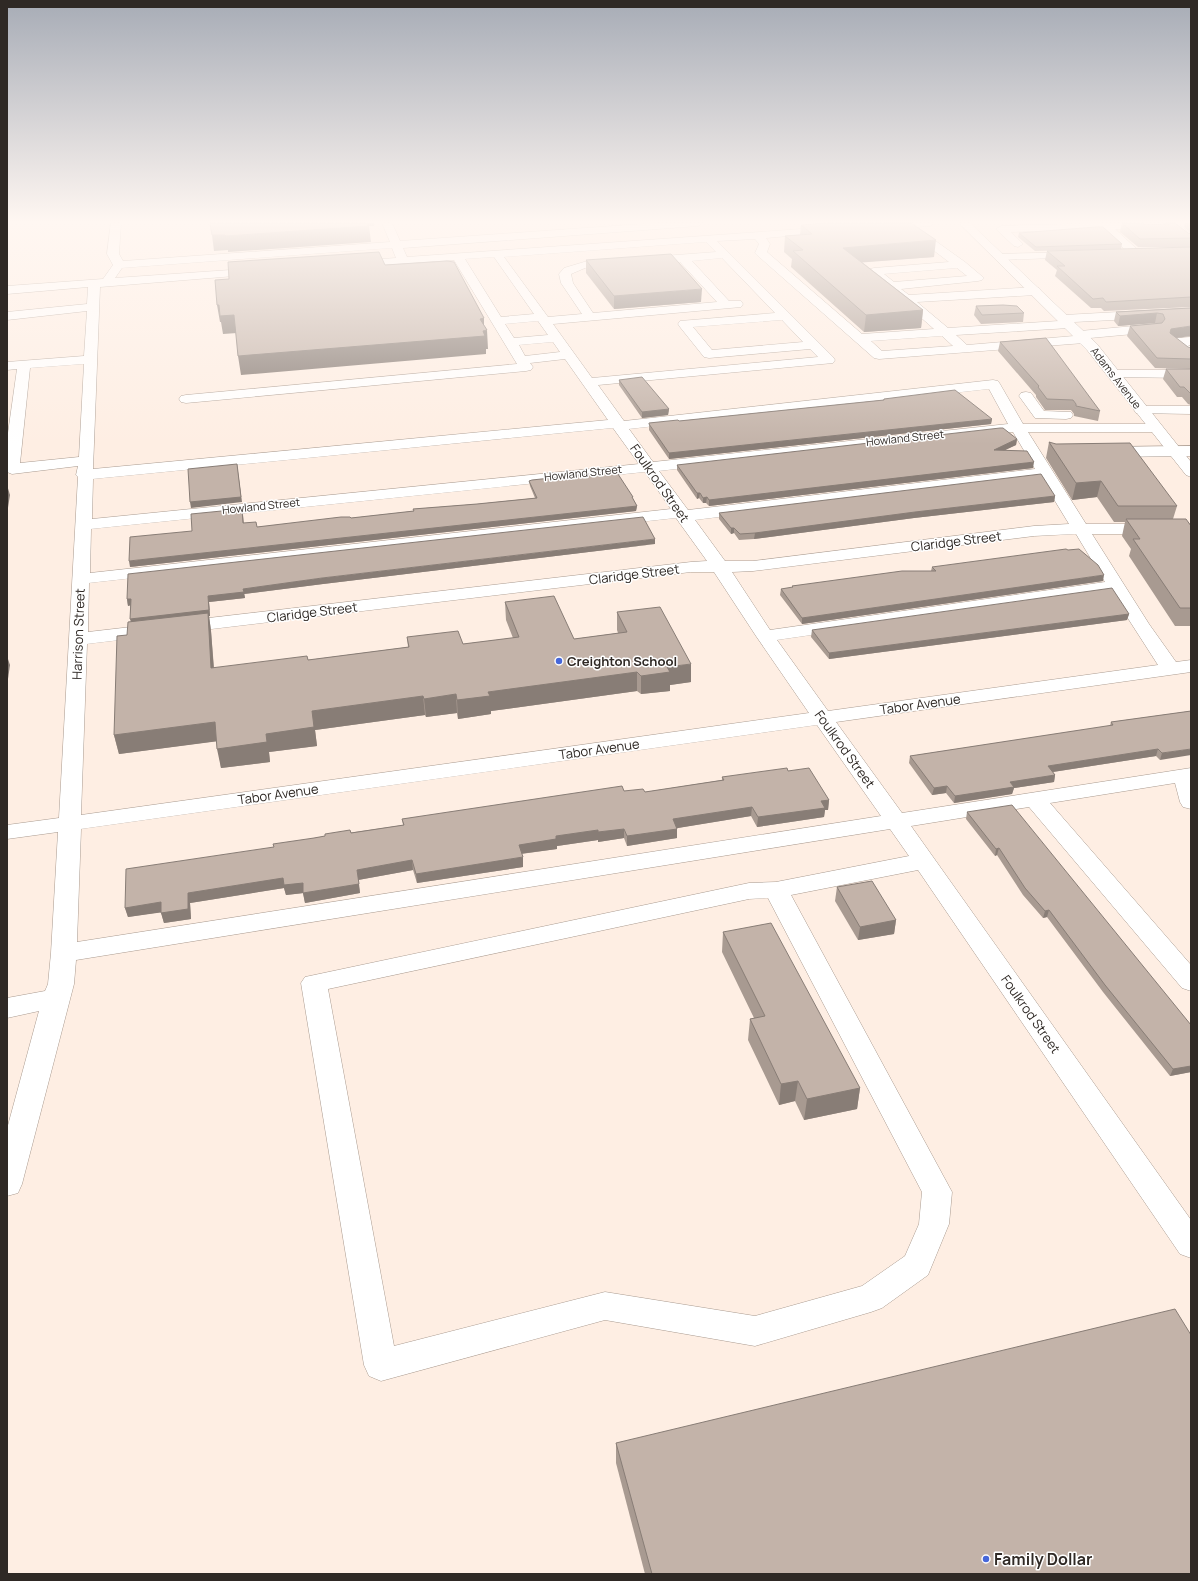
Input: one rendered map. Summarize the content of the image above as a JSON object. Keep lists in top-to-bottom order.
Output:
{
  "streets": {
    "main road": [
      "Adams Avenue",
      "Howland Street",
      "Foulkrod Street",
      "Claridge Street",
      "Harrison Street",
      "Tabor Avenue"
    ]
  },
  "crossings": [
    ["Adams Avenue", "Howland Street"],
    ["Howland Street", "Foulkrod Street"],
    ["Howland Street", "Harrison Street"],
    ["Foulkrod Street", "Claridge Street"],
    ["Foulkrod Street", "Tabor Avenue"],
    ["Claridge Street", "Harrison Street"],
    ["Harrison Street", "Tabor Avenue"]
  ],
  "places": ["Creighton School", "Family Dollar"]
}
